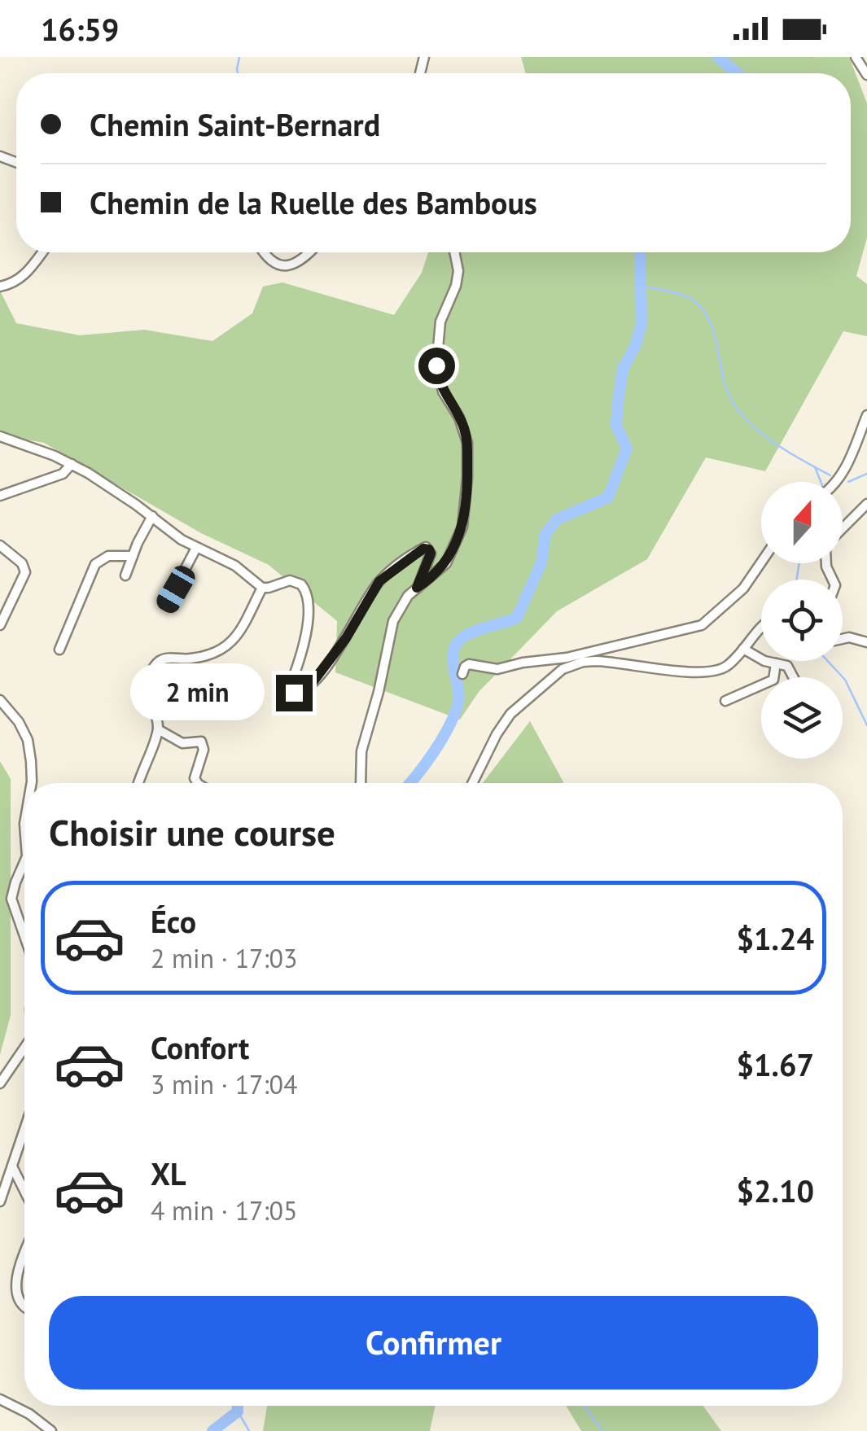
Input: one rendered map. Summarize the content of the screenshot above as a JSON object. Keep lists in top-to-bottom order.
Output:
{
  "north": "top",
  "page": {
    "status": "16:59",
    "banner": ["Chemin Saint-Bernard", "Chemin de la Ruelle des Bambous"],
    "bubble": "2 min",
    "heading": "Choisir une course",
    "list": [
      {
        "name": "Éco",
        "note": "2 min · 17:03",
        "value": "$1.24"
      },
      {
        "name": "Confort",
        "note": "3 min · 17:04",
        "value": "$1.67"
      },
      {
        "name": "XL",
        "note": "4 min · 17:05",
        "value": "$2.10"
      }
    ],
    "buttons": "Confirmer"
  }
}
